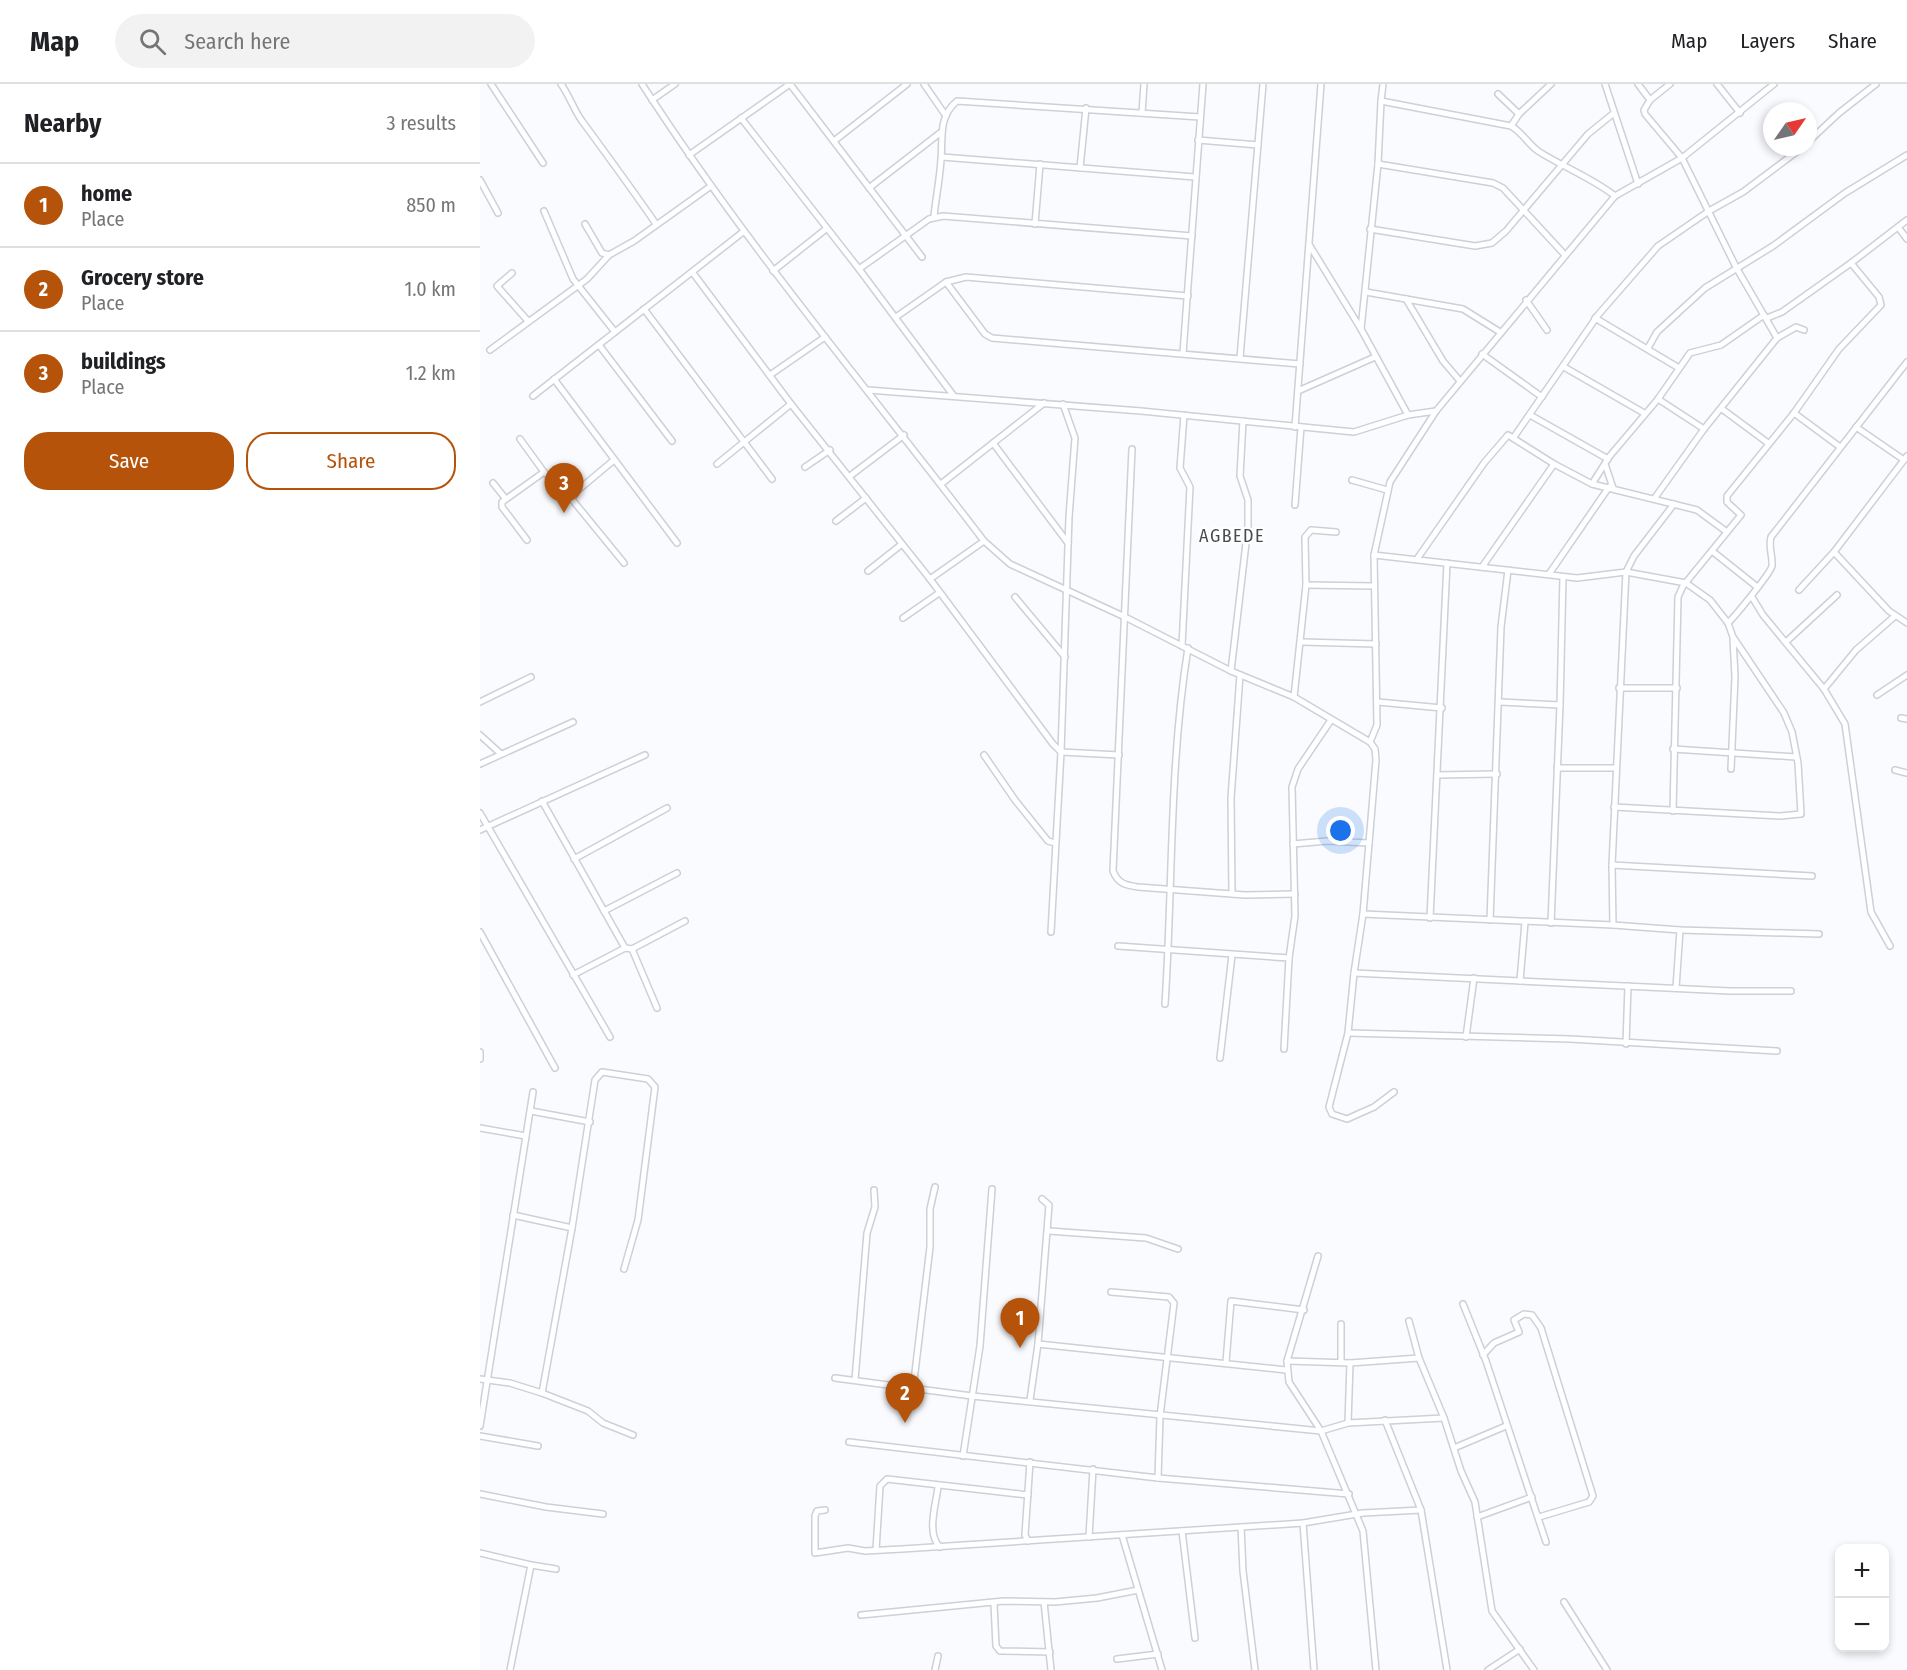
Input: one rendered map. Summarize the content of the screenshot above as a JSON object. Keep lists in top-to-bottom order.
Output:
{
  "districts": ["AGBEDE"],
  "north": "top right",
  "page": {
    "header": "Map",
    "search": "Search here",
    "nav": ["Map", "Layers", "Share"],
    "heading": ["Nearby", "3 results"],
    "list": [
      {
        "mark": "1",
        "name": "home",
        "note": "Place",
        "value": "850 m"
      },
      {
        "mark": "2",
        "name": "Grocery store",
        "note": "Place",
        "value": "1.0 km"
      },
      {
        "mark": "3",
        "name": "buildings",
        "note": "Place",
        "value": "1.2 km"
      }
    ],
    "buttons": ["Save", "Share"],
    "pins": ["3", "1", "2"],
    "map_buttons": ["+", "−"]
  }
}
